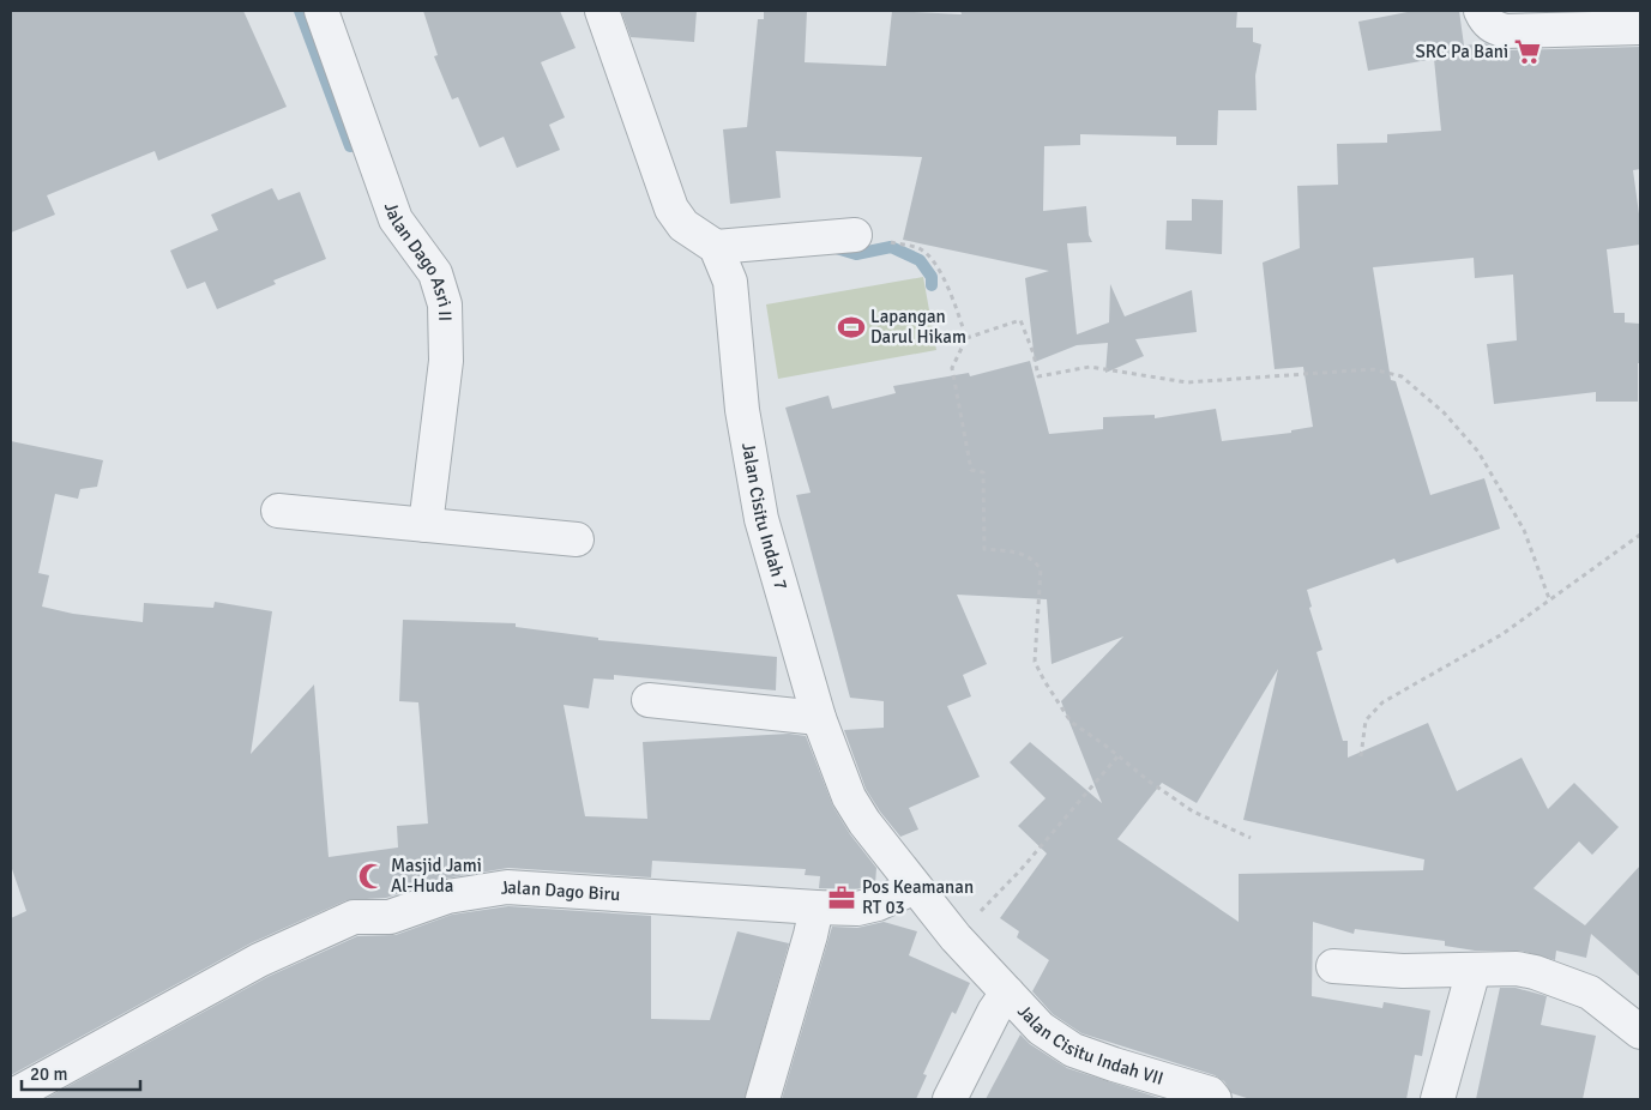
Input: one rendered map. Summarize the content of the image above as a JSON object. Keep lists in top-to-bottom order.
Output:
{
  "streets": {
    "street": [
      "Jalan Dago Asri II",
      "Jalan Cisitu Indah 7",
      "Jalan Dago Biru",
      "Jalan Cisitu Indah VII"
    ]
  },
  "crossings": [
    ["Jalan Cisitu Indah 7", "Jalan Dago Biru"],
    ["Jalan Cisitu Indah 7", "Jalan Cisitu Indah VII"]
  ],
  "places": {
    "supermarket": ["SRC Pa Bani"],
    "sports": ["Lapangan Darul Hikam"],
    "mosque": ["Masjid Jami Al-Huda"],
    "office": ["Pos Keamanan RT 03"]
  },
  "scale_bar": "20 m"
}
